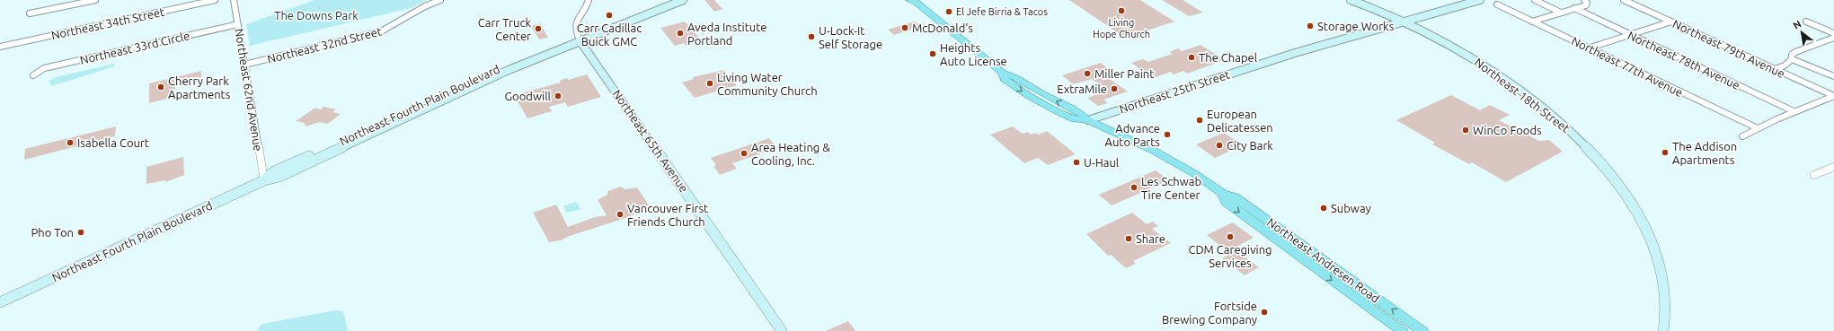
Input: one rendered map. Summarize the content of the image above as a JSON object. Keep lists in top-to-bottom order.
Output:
{
  "streets": {
    "main road": [
      "Northeast 25th Street",
      "Northeast 18th Street",
      "Northeast Fourth Plain Boulevard",
      "Northeast 65th Avenue",
      "Northeast Andresen Road"
    ],
    "street": [
      "Northeast 34th Street",
      "Northeast 32nd Street",
      "Northeast 33rd Circle",
      "Northeast 79th Avenue",
      "Northeast 78th Avenue",
      "Northeast 77th Avenue",
      "Northeast 62nd Avenue"
    ]
  },
  "crossings": [
    ["Northeast 32nd Street", "Northeast 62nd Avenue"],
    ["Northeast 33rd Circle", "Northeast 62nd Avenue"],
    ["Northeast 62nd Avenue", "Northeast Fourth Plain Boulevard"],
    ["Northeast 25th Street", "Northeast 18th Street"],
    ["Northeast 25th Street", "Northeast Andresen Road"],
    ["Northeast Fourth Plain Boulevard", "Northeast 65th Avenue"]
  ],
  "parks": ["The Downs Park"],
  "places": [
    "Living Hope Church",
    "El Jefe Birria & Tacos",
    "Carr Cadillac Buick GMC",
    "Storage Works",
    "McDonald's",
    "Carr Truck Center",
    "Aveda Institute Portland",
    "U-Lock-It Self Storage",
    "Heights Auto License",
    "The Chapel",
    "Miller Paint",
    "Living Water Community Church",
    "Cherry Park Apartments",
    "ExtraMile",
    "Goodwill",
    "European Delicatessen",
    "WinCo Foods",
    "Advance Auto Parts",
    "Isabella Court",
    "City Bark",
    "The Addison Apartments",
    "Area Heating & Cooling, Inc.",
    "U-Haul",
    "Les Schwab Tire Center",
    "Subway",
    "Vancouver First Friends Church",
    "Pho Ton",
    "CDM Caregiving Services",
    "Share",
    "Fortside Brewing Company"
  ],
  "north": "top left"
}
